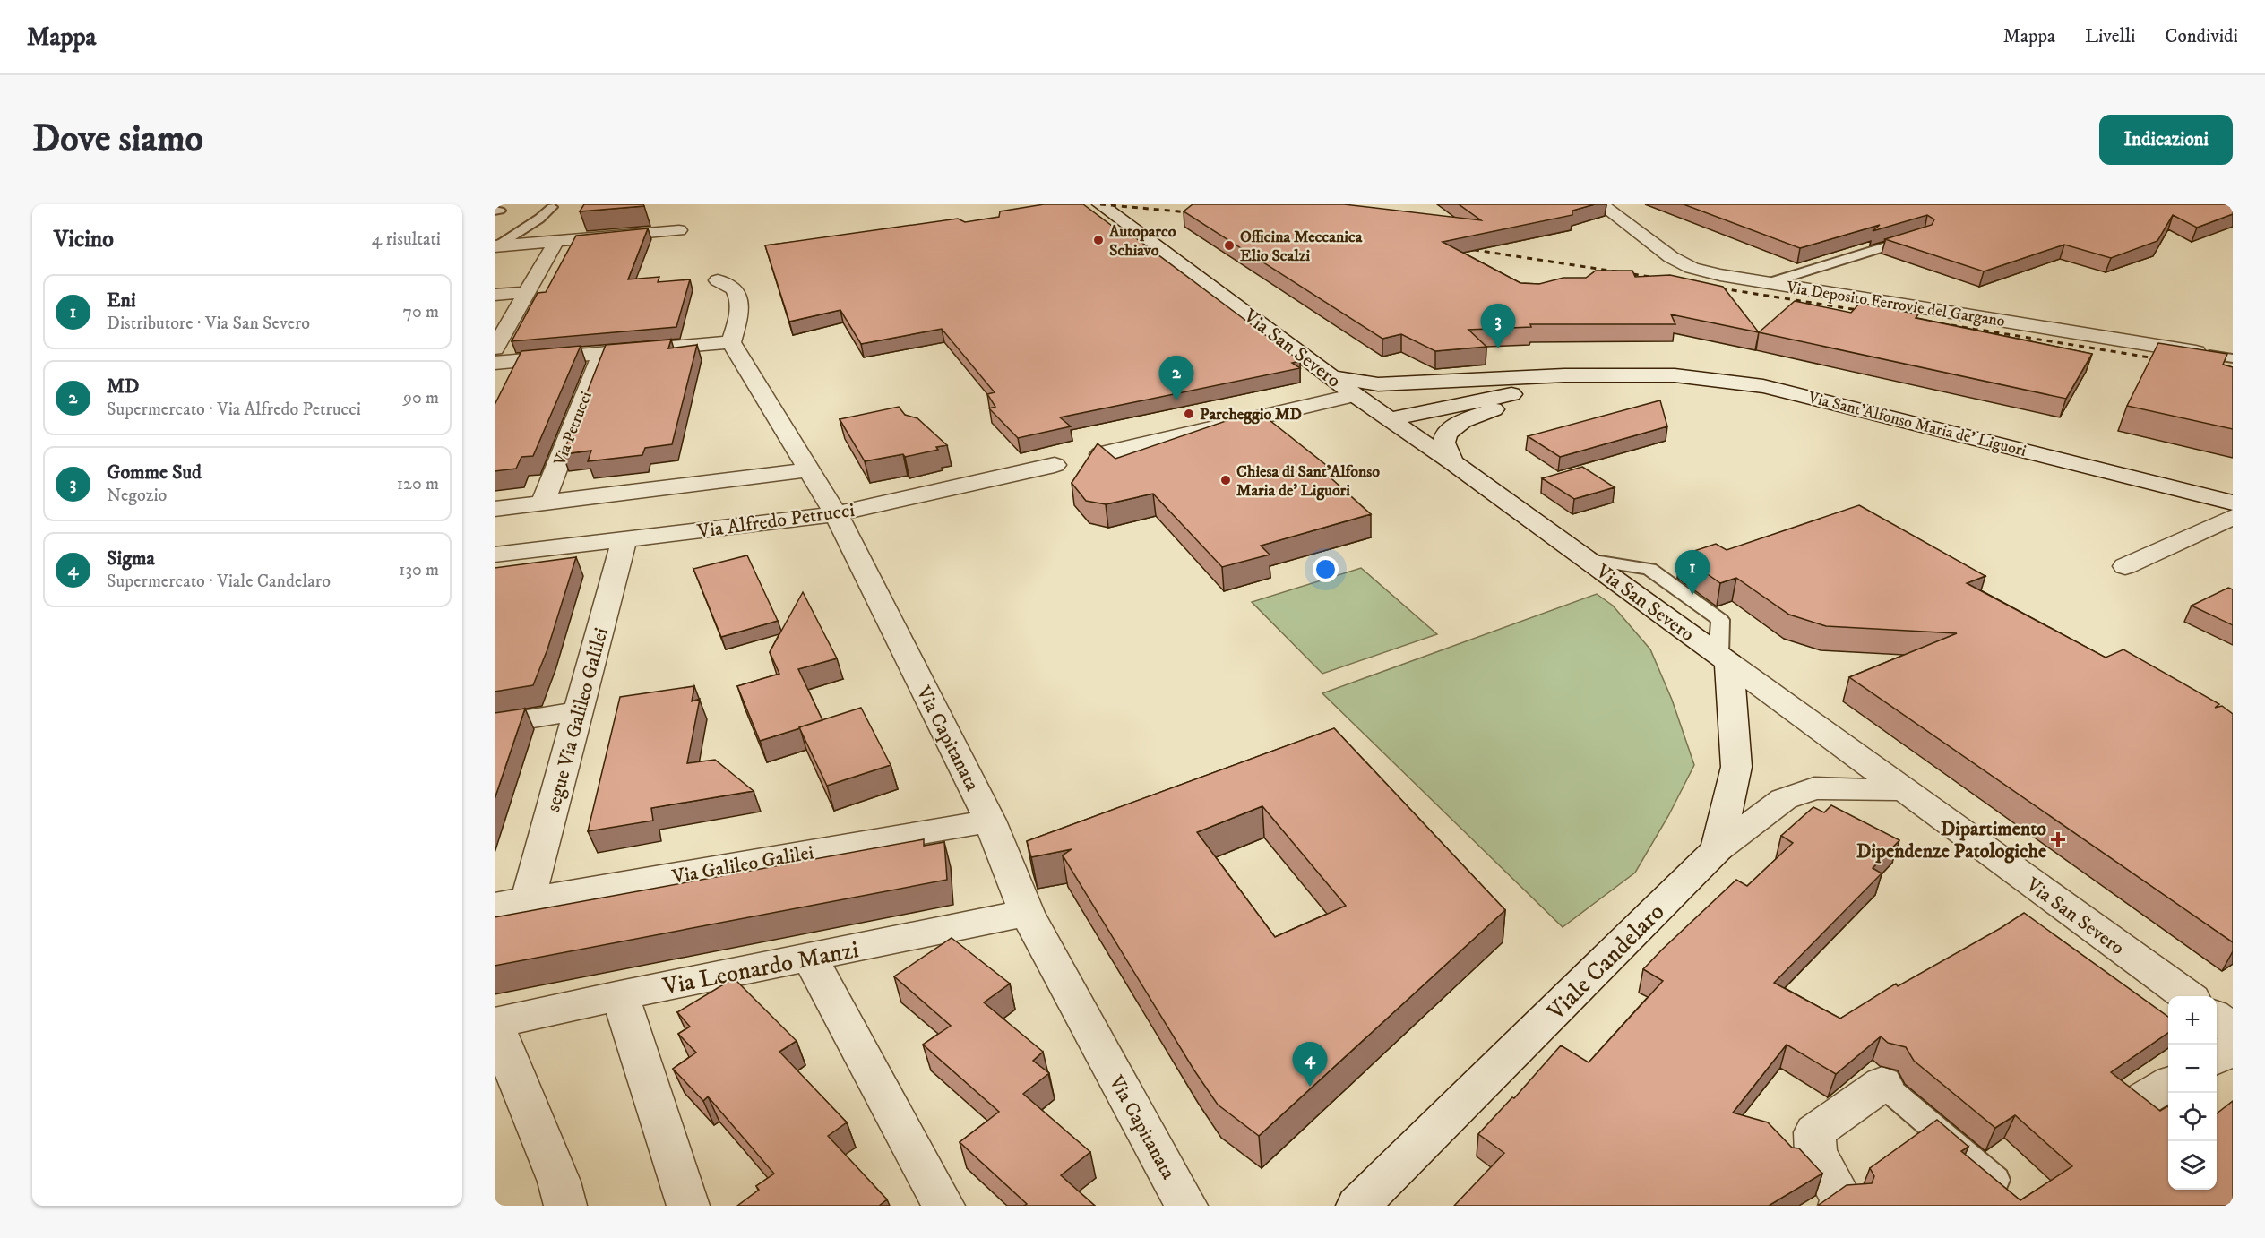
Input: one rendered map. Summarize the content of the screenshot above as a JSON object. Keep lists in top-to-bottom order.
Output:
{
  "streets": {
    "street": [
      "Via Deposito Ferrovie del Gargano",
      "Via San Severo",
      "Via Sant'Alfonso Maria de' Liguori",
      "Via Petrucci",
      "Via Alfredo Petrucci",
      "segue Via Galileo Galilei",
      "Via Capitanata",
      "Via Galileo Galilei",
      "Viale Candelaro",
      "Via Leonardo Manzi"
    ]
  },
  "crossings": [
    ["Via San Severo", "Viale Candelaro"],
    ["Via Alfredo Petrucci", "segue Via Galileo Galilei"],
    ["Via Alfredo Petrucci", "Via Capitanata"],
    ["segue Via Galileo Galilei", "Via Galileo Galilei"],
    ["Via Capitanata", "Via Galileo Galilei"],
    ["Via Capitanata", "Via Leonardo Manzi"]
  ],
  "places": {
    "other": [
      "Autoparco Schiavo",
      "Officina Meccanica Elio Scalzi",
      "Parcheggio MD",
      "Chiesa di Sant'Alfonso Maria de' Liguori"
    ],
    "health": ["Dipartimento Dipendenze Patologiche"]
  },
  "page": {
    "header": "Mappa",
    "nav": ["Mappa", "Livelli", "Condividi"],
    "buttons": "Indicazioni",
    "title": "Dove siamo",
    "heading": ["Vicino", "4 risultati"],
    "list": [
      {
        "mark": "1",
        "name": "Eni",
        "note": "Distributore · Via San Severo",
        "value": "70 m"
      },
      {
        "mark": "2",
        "name": "MD",
        "note": "Supermercato · Via Alfredo Petrucci",
        "value": "90 m"
      },
      {
        "mark": "3",
        "name": "Gomme Sud",
        "note": "Negozio",
        "value": "120 m"
      },
      {
        "mark": "4",
        "name": "Sigma",
        "note": "Supermercato · Viale Candelaro",
        "value": "130 m"
      }
    ],
    "pins": [
      "3",
      "2",
      "1",
      "4"
    ],
    "map_buttons": ["+", "−"]
  }
}
